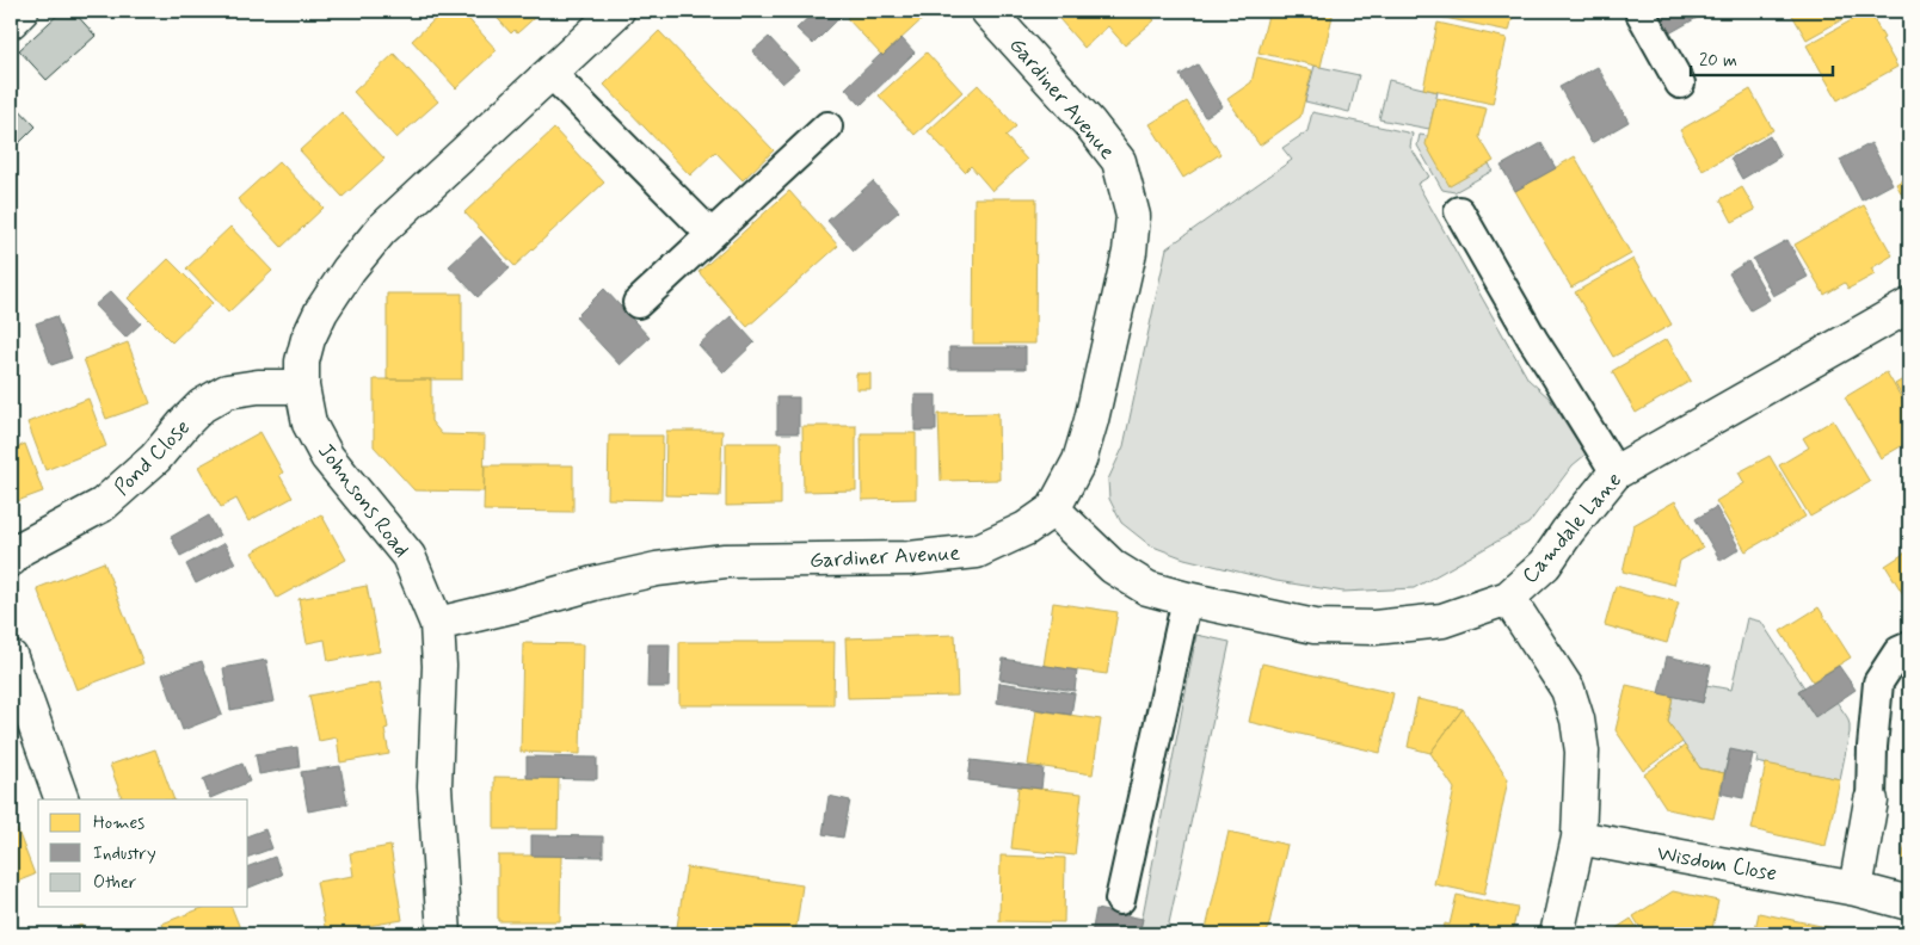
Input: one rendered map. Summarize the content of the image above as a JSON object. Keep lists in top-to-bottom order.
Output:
{
  "streets": {
    "street": [
      "Gardiner Avenue",
      "Pond Close",
      "Johnsons Road",
      "Camdale Lane",
      "Wisdom Close"
    ]
  },
  "crossings": [
    ["Gardiner Avenue", "Johnsons Road"],
    ["Gardiner Avenue", "Camdale Lane"],
    ["Pond Close", "Johnsons Road"]
  ],
  "legend": ["Homes", "Industry", "Other"],
  "scale_bar": "20 m"
}
